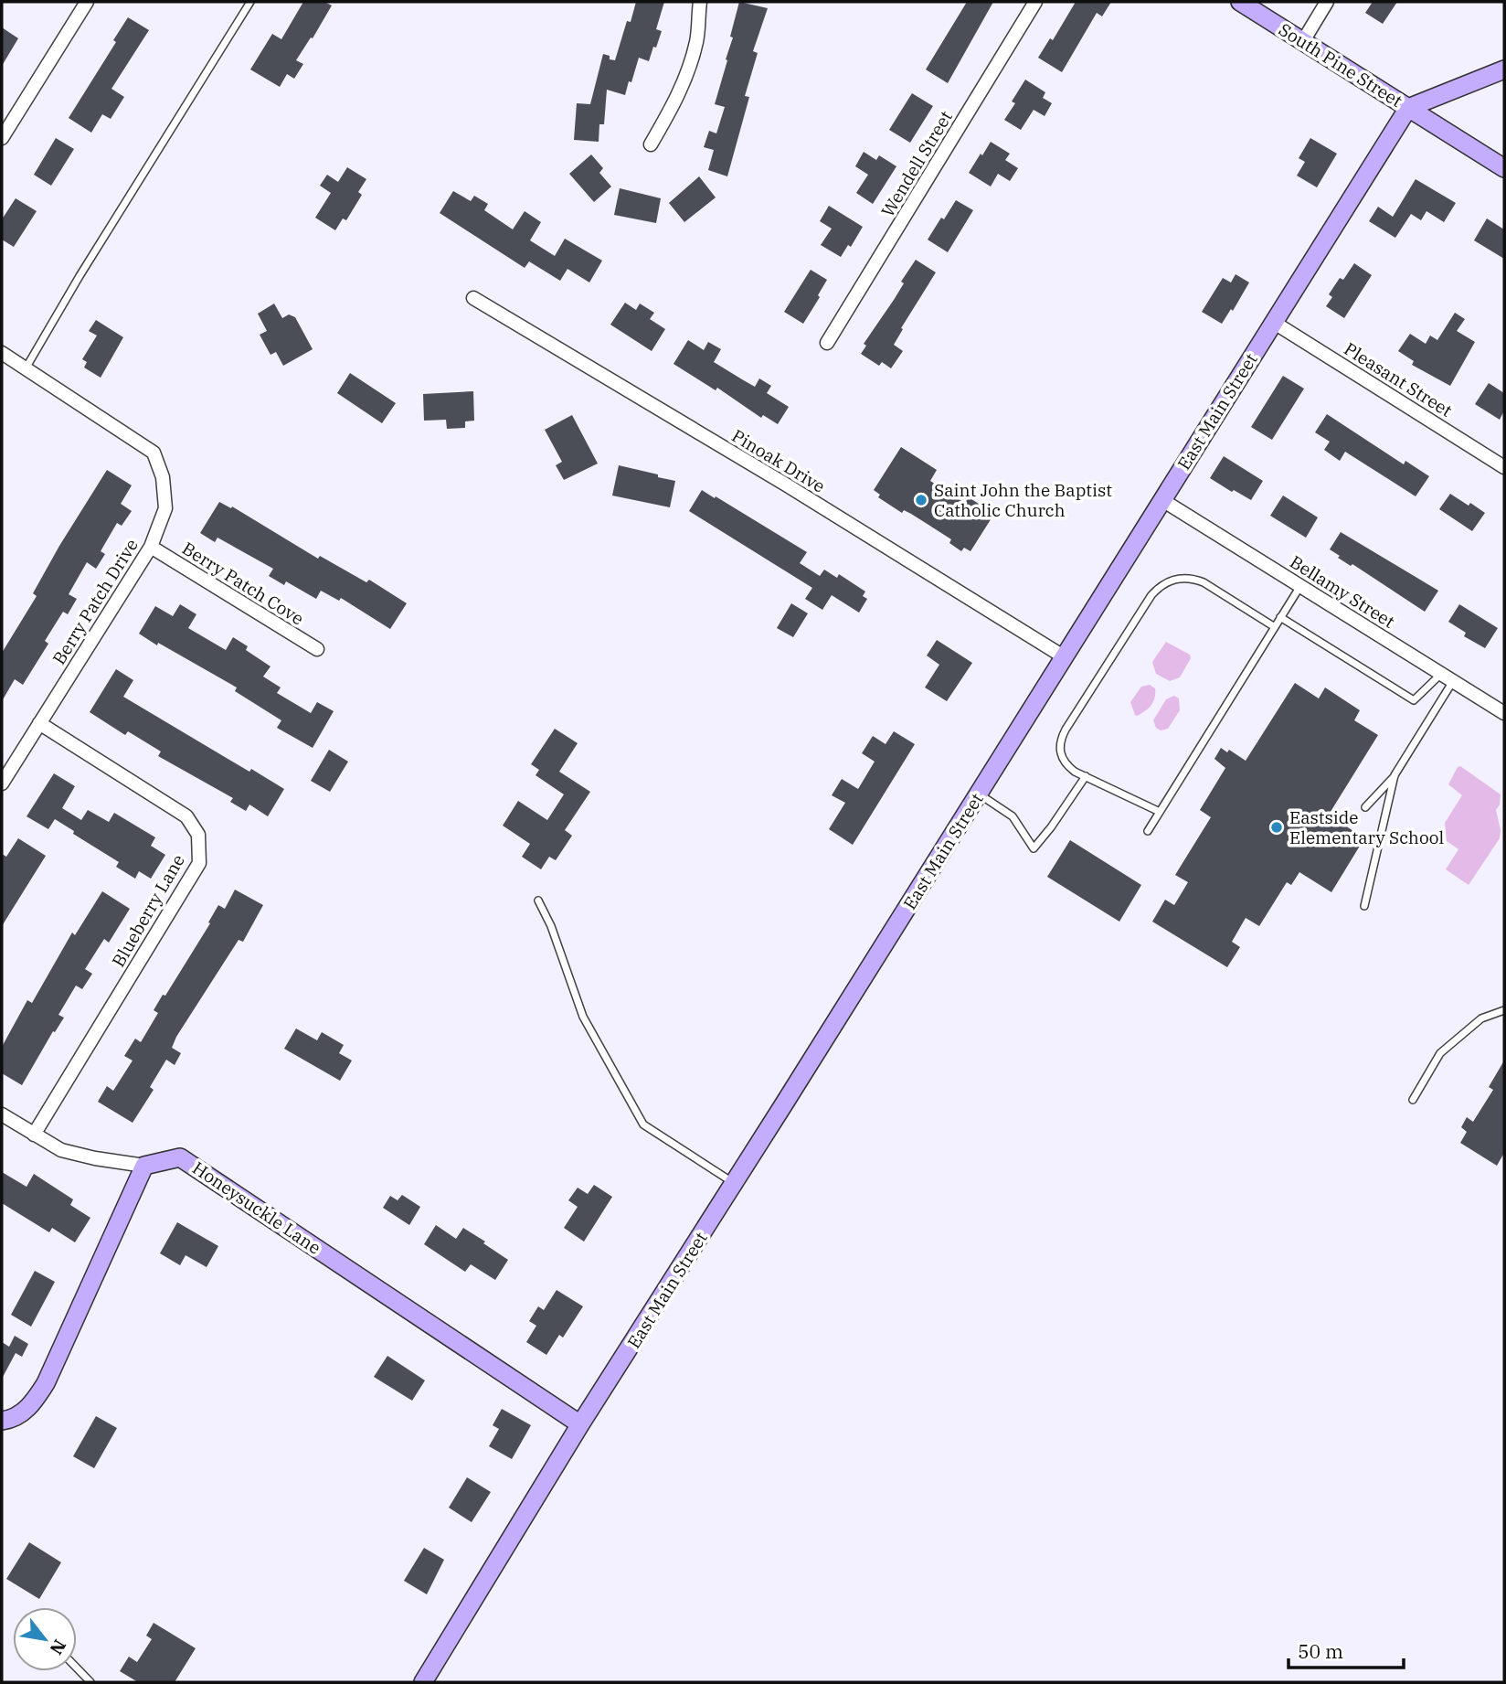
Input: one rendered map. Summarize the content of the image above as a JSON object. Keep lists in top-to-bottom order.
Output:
{
  "streets": {
    "street": [
      "South Pine Street",
      "Wendell Street",
      "Pleasant Street",
      "East Main Street",
      "Pinoak Drive",
      "Berry Patch Cove",
      "Bellamy Street",
      "Berry Patch Drive",
      "Blueberry Lane",
      "Honeysuckle Lane"
    ]
  },
  "crossings": [
    ["South Pine Street", "East Main Street"],
    ["Pleasant Street", "East Main Street"],
    ["East Main Street", "Pinoak Drive"],
    ["East Main Street", "Bellamy Street"],
    ["East Main Street", "Honeysuckle Lane"],
    ["Berry Patch Cove", "Berry Patch Drive"],
    ["Berry Patch Drive", "Blueberry Lane"]
  ],
  "places": ["Saint John the Baptist Catholic Church", "Eastside Elementary School"],
  "scale_bar": "50 m",
  "north": "bottom right"
}
